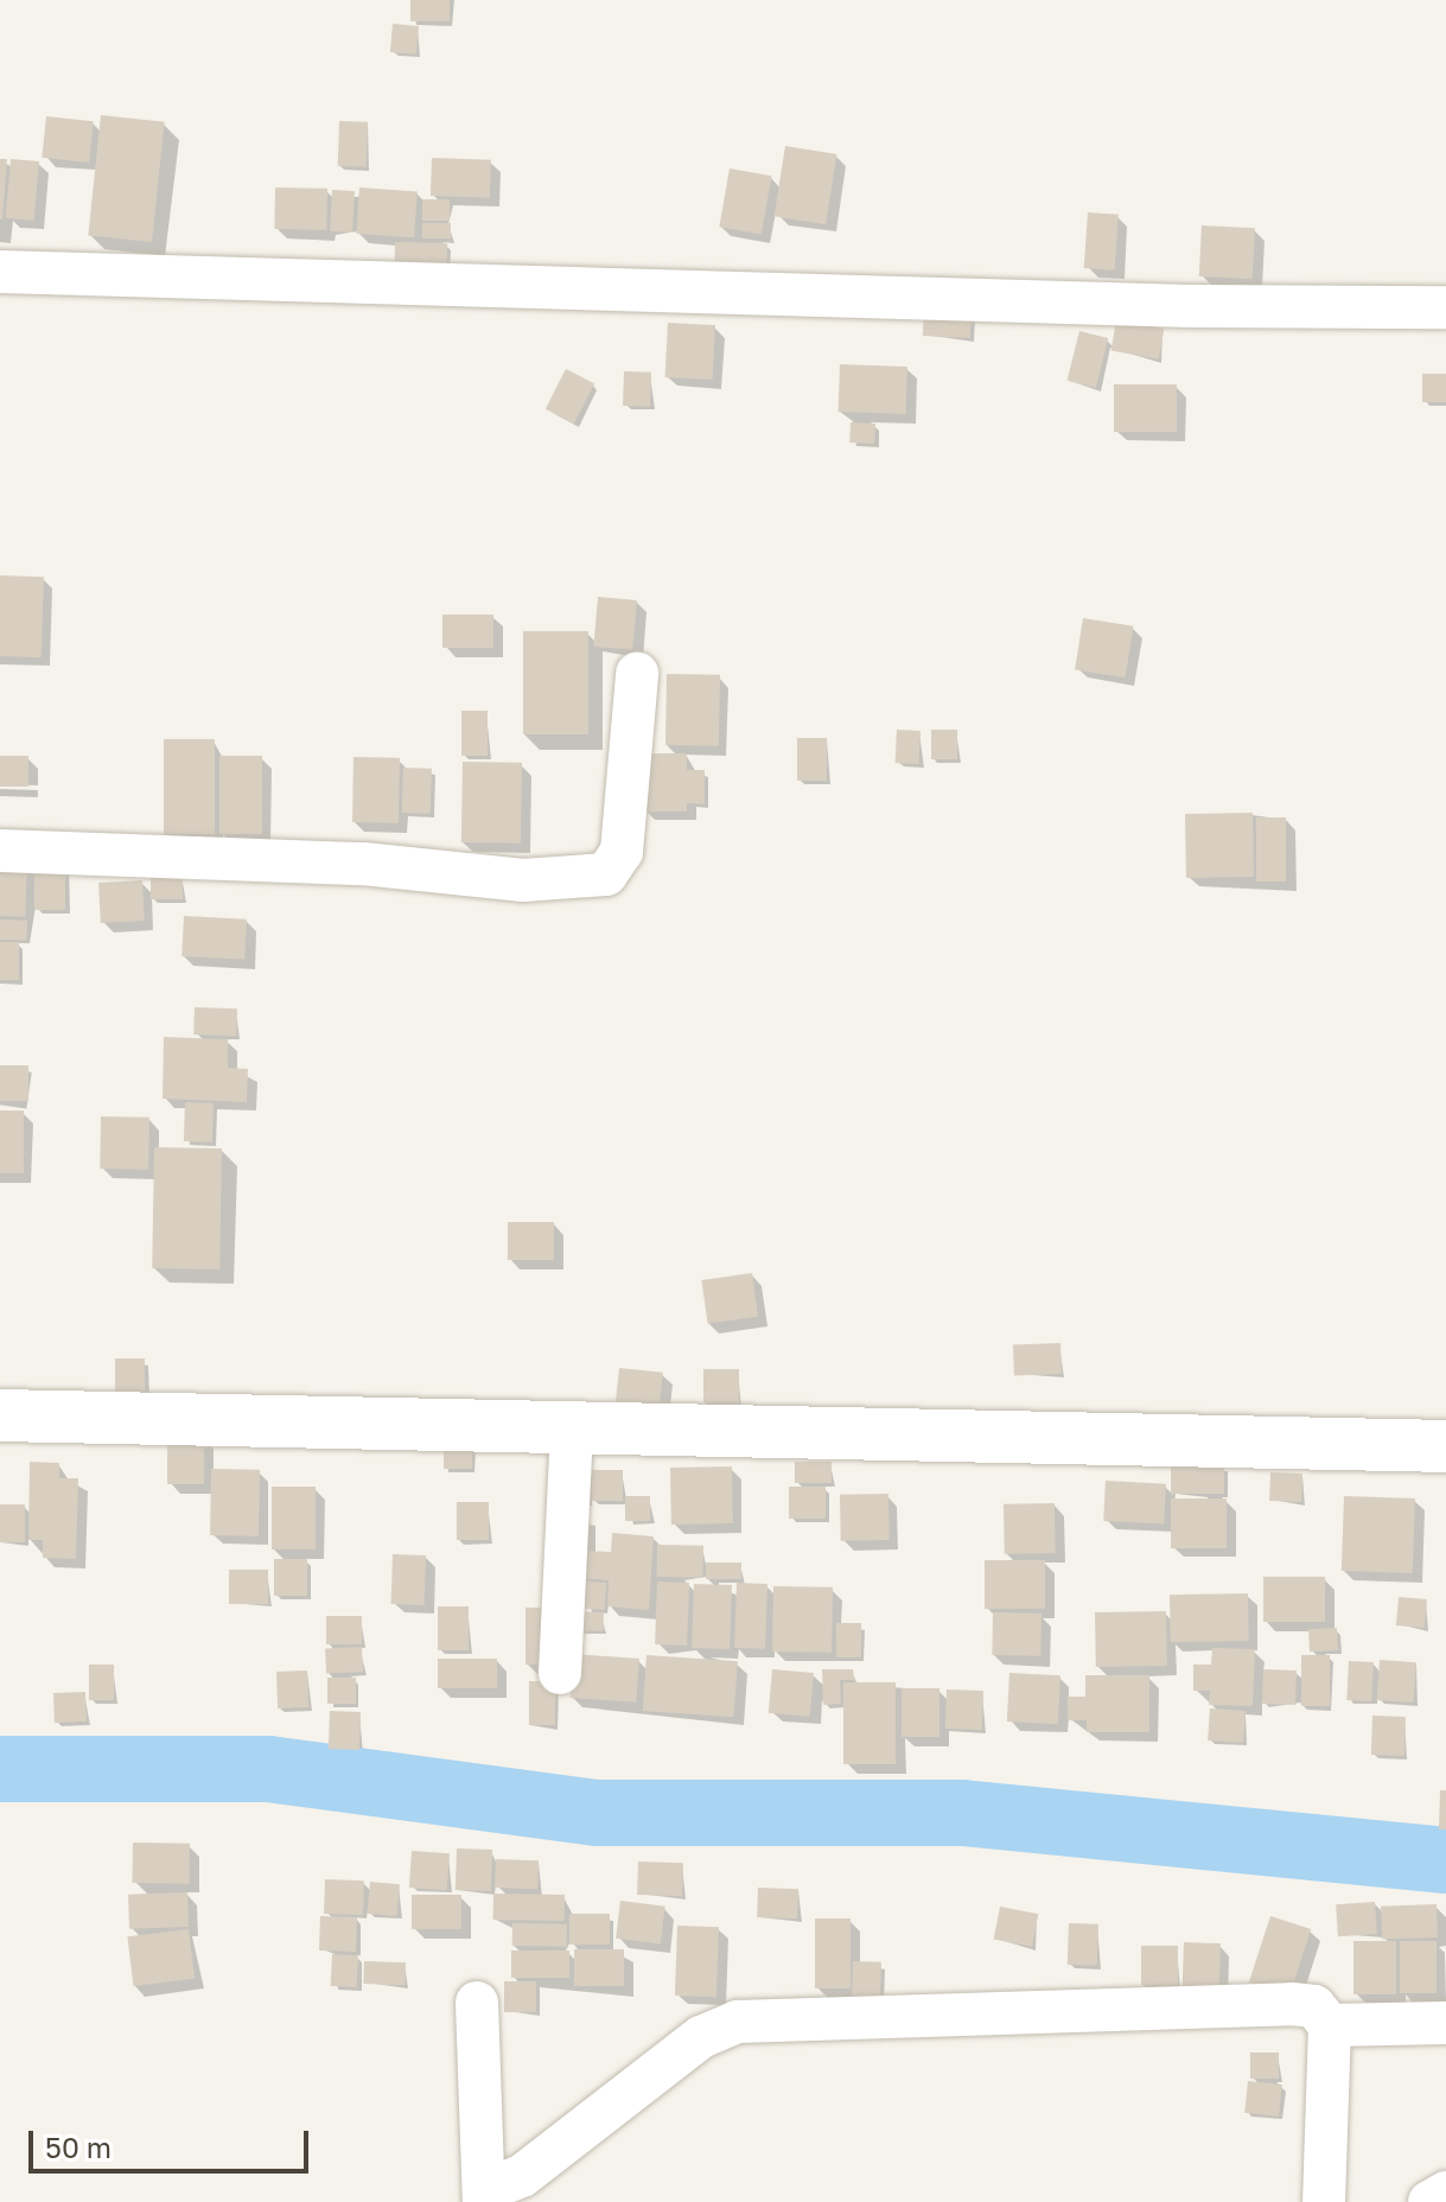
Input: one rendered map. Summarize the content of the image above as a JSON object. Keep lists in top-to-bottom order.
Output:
{
  "scale_bar": "50 m"
}
